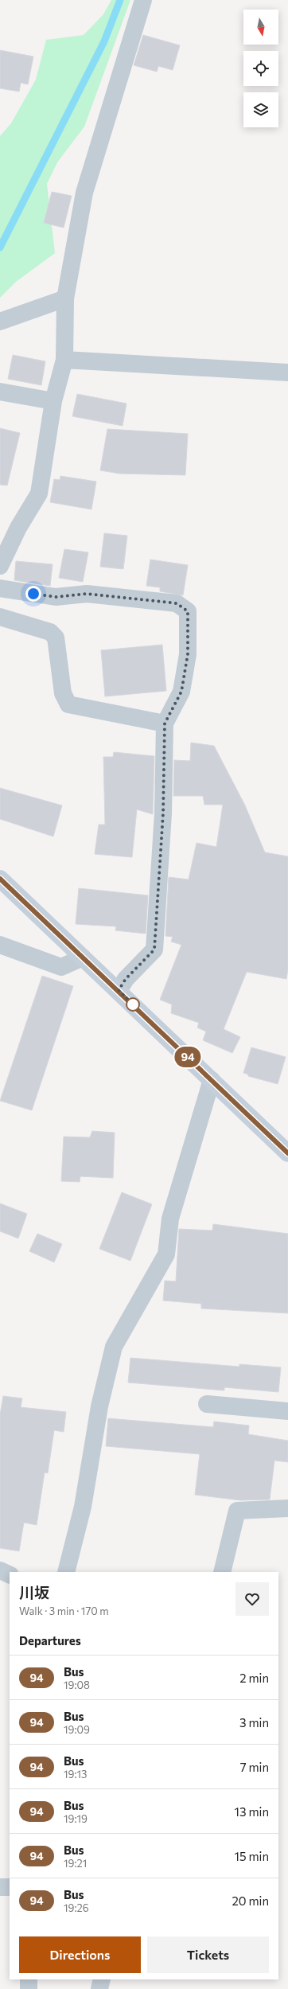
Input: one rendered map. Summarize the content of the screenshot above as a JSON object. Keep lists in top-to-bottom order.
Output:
{
  "lines": ["bus line 94"],
  "north": "bottom",
  "page": {
    "on_map": "94",
    "heading": [
      ["川坂", "Walk · 3 min · 170 m"],
      "Departures"
    ],
    "list": [
      {
        "mark": "94",
        "name": "Bus",
        "note": "19:08",
        "value": "2 min"
      },
      {
        "mark": "94",
        "name": "Bus",
        "note": "19:09",
        "value": "3 min"
      },
      {
        "mark": "94",
        "name": "Bus",
        "note": "19:13",
        "value": "7 min"
      },
      {
        "mark": "94",
        "name": "Bus",
        "note": "19:19",
        "value": "13 min"
      },
      {
        "mark": "94",
        "name": "Bus",
        "note": "19:21",
        "value": "15 min"
      },
      {
        "mark": "94",
        "name": "Bus",
        "note": "19:26",
        "value": "20 min"
      }
    ],
    "buttons": ["Directions", "Tickets"]
  }
}
